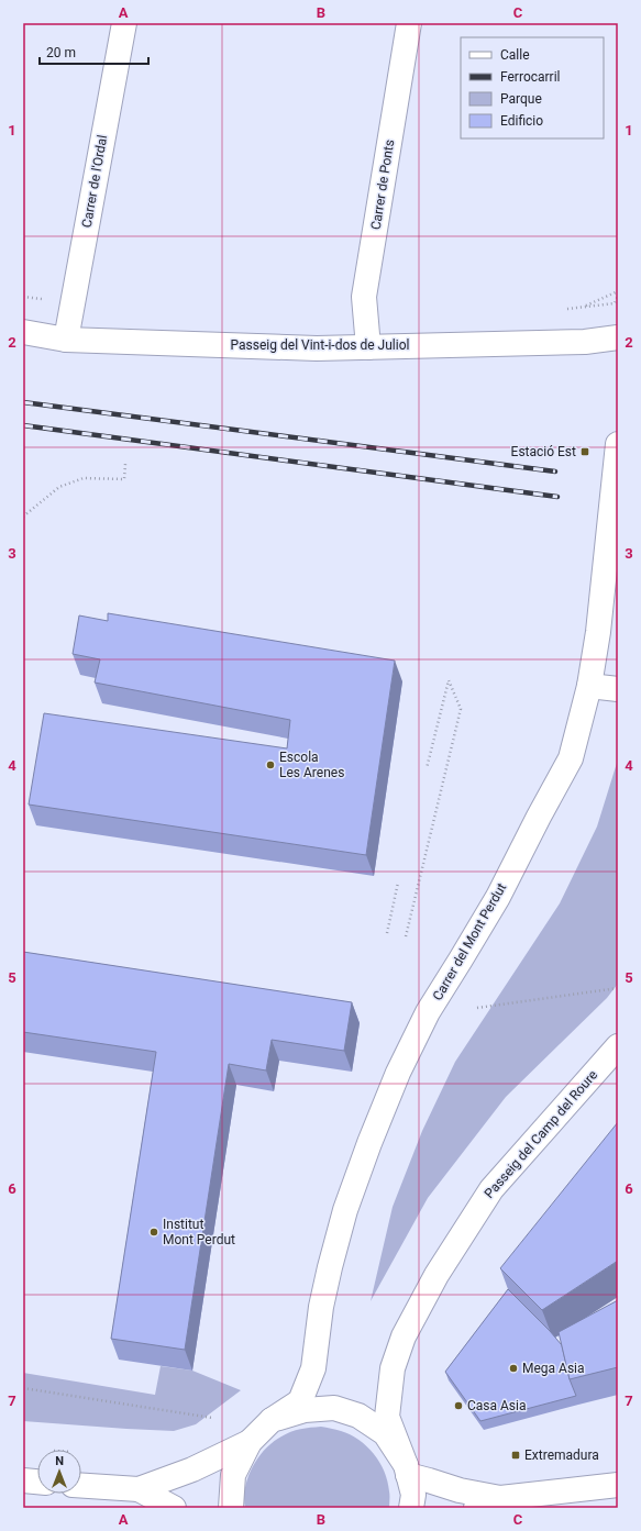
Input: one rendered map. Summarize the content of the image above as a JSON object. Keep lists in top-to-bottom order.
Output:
{
  "streets": {
    "street": [
      "Carrer de l'Ordal",
      "Carrer de Ponts",
      "Passeig del Vint-i-dos de Juliol",
      "Carrer del Mont Perdut",
      "Passeig del Camp del Roure"
    ]
  },
  "crossings": [
    ["Carrer de l'Ordal", "Passeig del Vint-i-dos de Juliol"],
    ["Carrer de Ponts", "Passeig del Vint-i-dos de Juliol"]
  ],
  "places": {
    "transit": ["Estació Est", "Extremadura"],
    "other": [
      "Escola Les Arenes",
      "Institut Mont Perdut",
      "Mega Asia",
      "Casa Asia"
    ]
  },
  "legend": [
    "Calle",
    "Ferrocarril",
    "Parque",
    "Edificio"
  ],
  "scale_bar": "20 m",
  "north": "top",
  "grid": {
    "columns": ["A", "B", "C"],
    "rows": [
      "1",
      "2",
      "3",
      "4",
      "5",
      "6",
      "7"
    ]
  }
}
